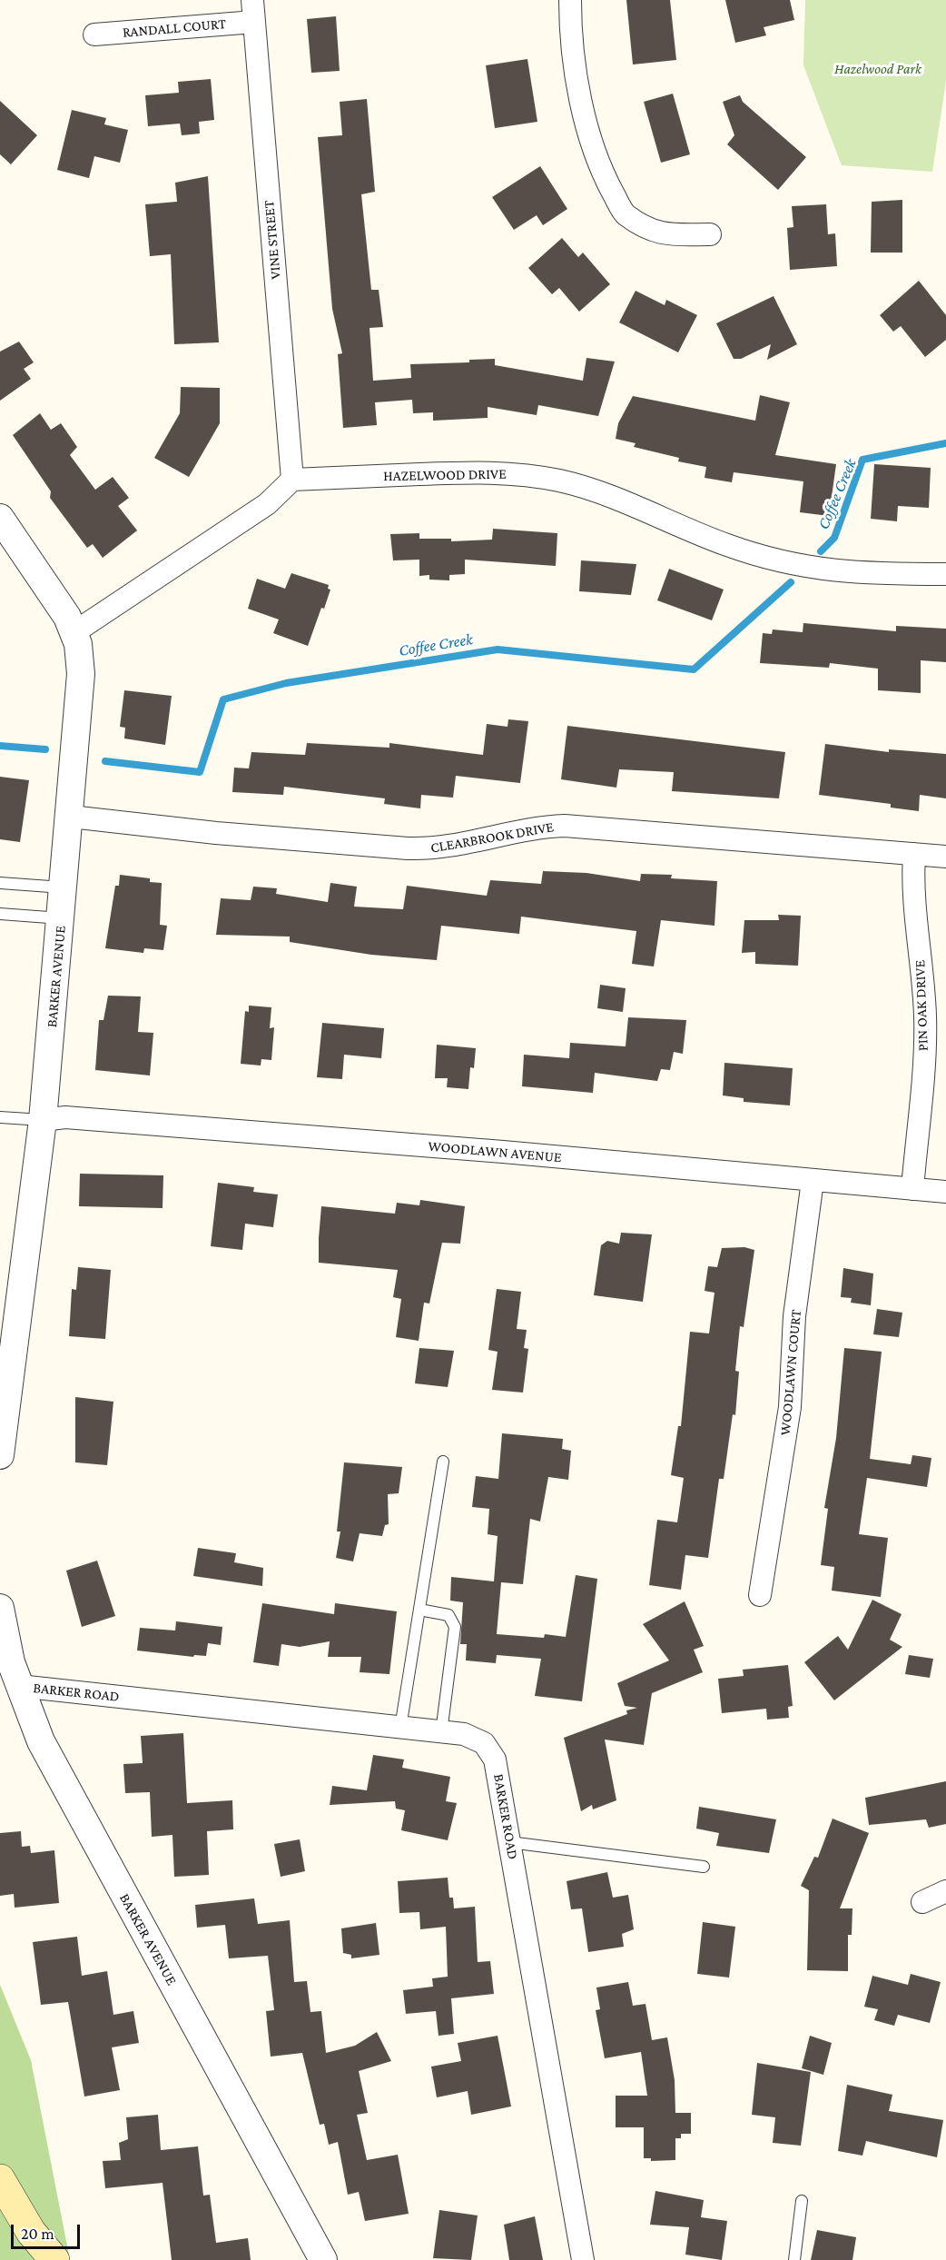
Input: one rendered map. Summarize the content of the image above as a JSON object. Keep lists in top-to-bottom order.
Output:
{
  "streets": {
    "street": [
      "RANDALL COURT",
      "VINE STREET",
      "HAZELWOOD DRIVE",
      "CLEARBROOK DRIVE",
      "BARKER AVENUE",
      "PIN OAK DRIVE",
      "WOODLAWN AVENUE",
      "WOODLAWN COURT",
      "BARKER ROAD"
    ]
  },
  "crossings": [
    ["RANDALL COURT", "VINE STREET"],
    ["VINE STREET", "HAZELWOOD DRIVE"],
    ["CLEARBROOK DRIVE", "BARKER AVENUE"],
    ["CLEARBROOK DRIVE", "PIN OAK DRIVE"],
    ["BARKER AVENUE", "WOODLAWN AVENUE"],
    ["BARKER AVENUE", "BARKER ROAD"],
    ["PIN OAK DRIVE", "WOODLAWN AVENUE"],
    ["WOODLAWN AVENUE", "WOODLAWN COURT"]
  ],
  "water": ["Coffee Creek"],
  "parks": ["Hazelwood Park"],
  "scale_bar": "20 m"
}
